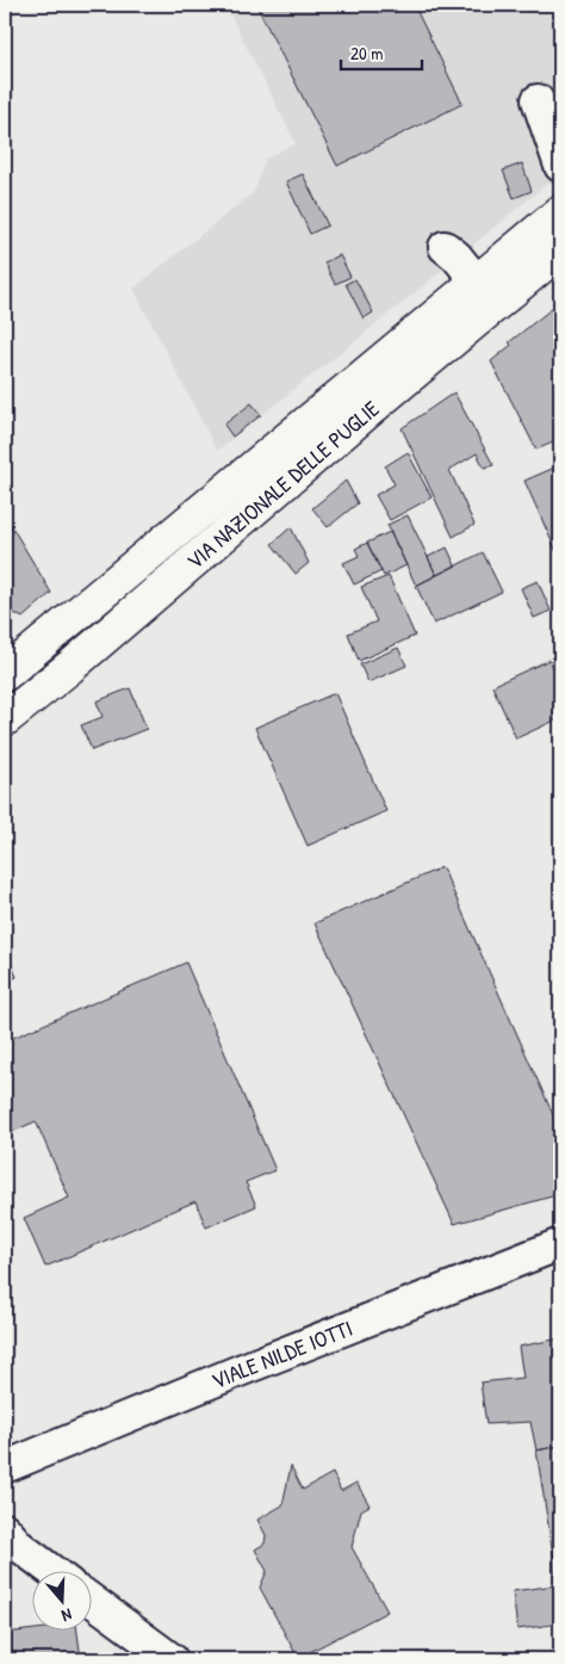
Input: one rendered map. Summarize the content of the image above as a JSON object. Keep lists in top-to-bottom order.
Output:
{
  "streets": {
    "main road": ["VIA NAZIONALE DELLE PUGLIE"],
    "street": ["VIALE NILDE IOTTI"]
  },
  "scale_bar": "20 m",
  "north": "bottom"
}
